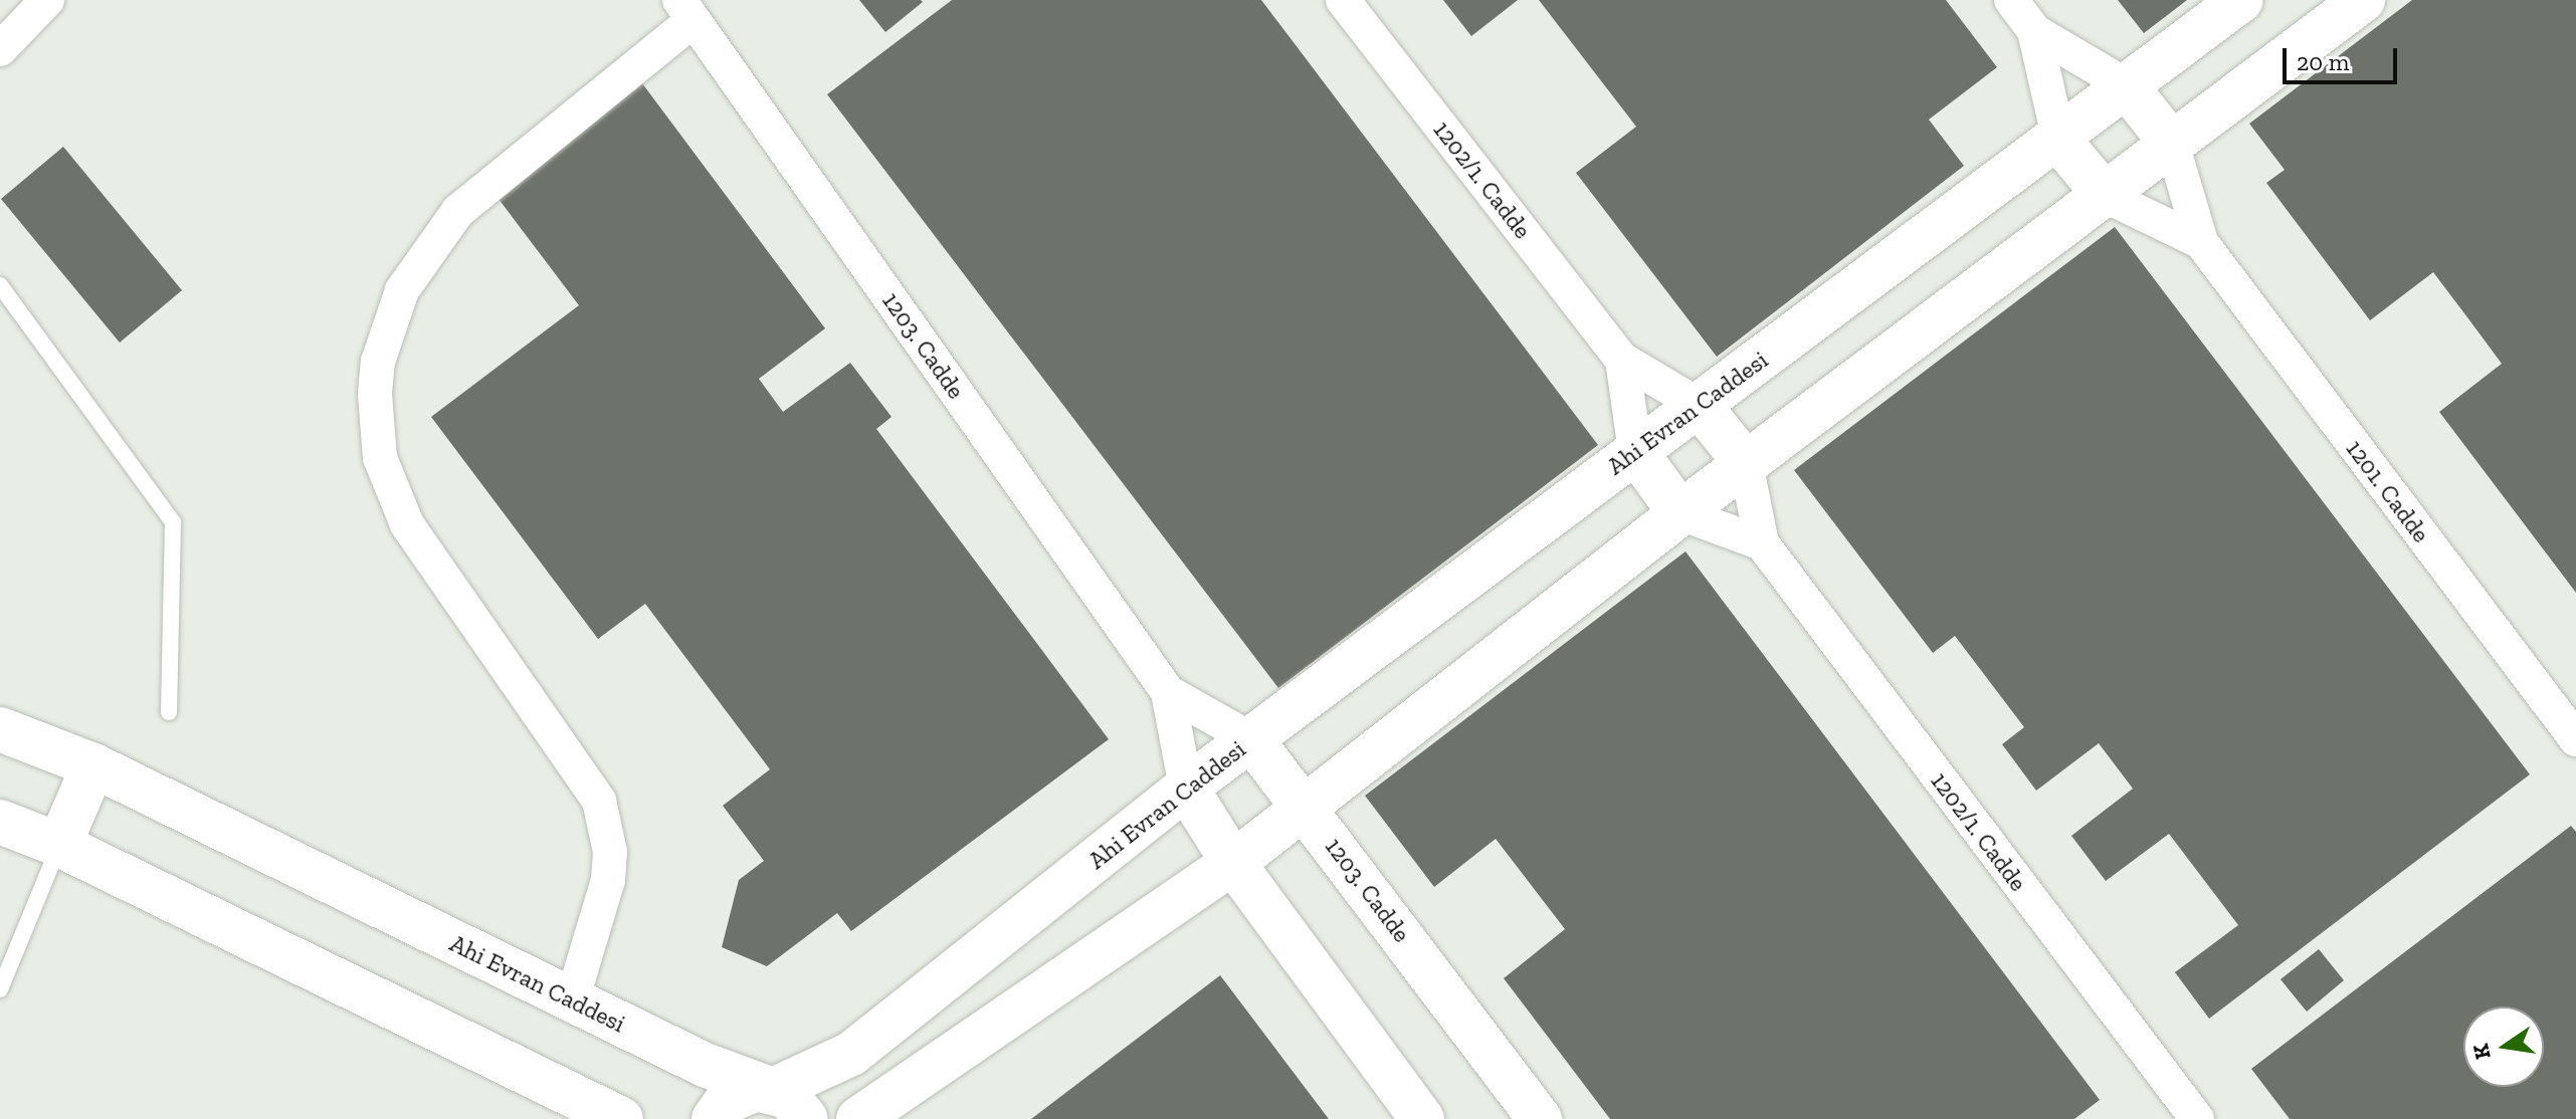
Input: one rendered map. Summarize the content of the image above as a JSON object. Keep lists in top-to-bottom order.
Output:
{
  "streets": {
    "main road": [
      "1202/1. Cadde",
      "1203. Cadde",
      "Ahi Evran Caddesi",
      "1201. Cadde"
    ]
  },
  "crossings": [
    ["1202/1. Cadde", "Ahi Evran Caddesi"],
    ["1203. Cadde", "Ahi Evran Caddesi"],
    ["Ahi Evran Caddesi", "1201. Cadde"]
  ],
  "scale_bar": "20 m",
  "north": "left"
}
